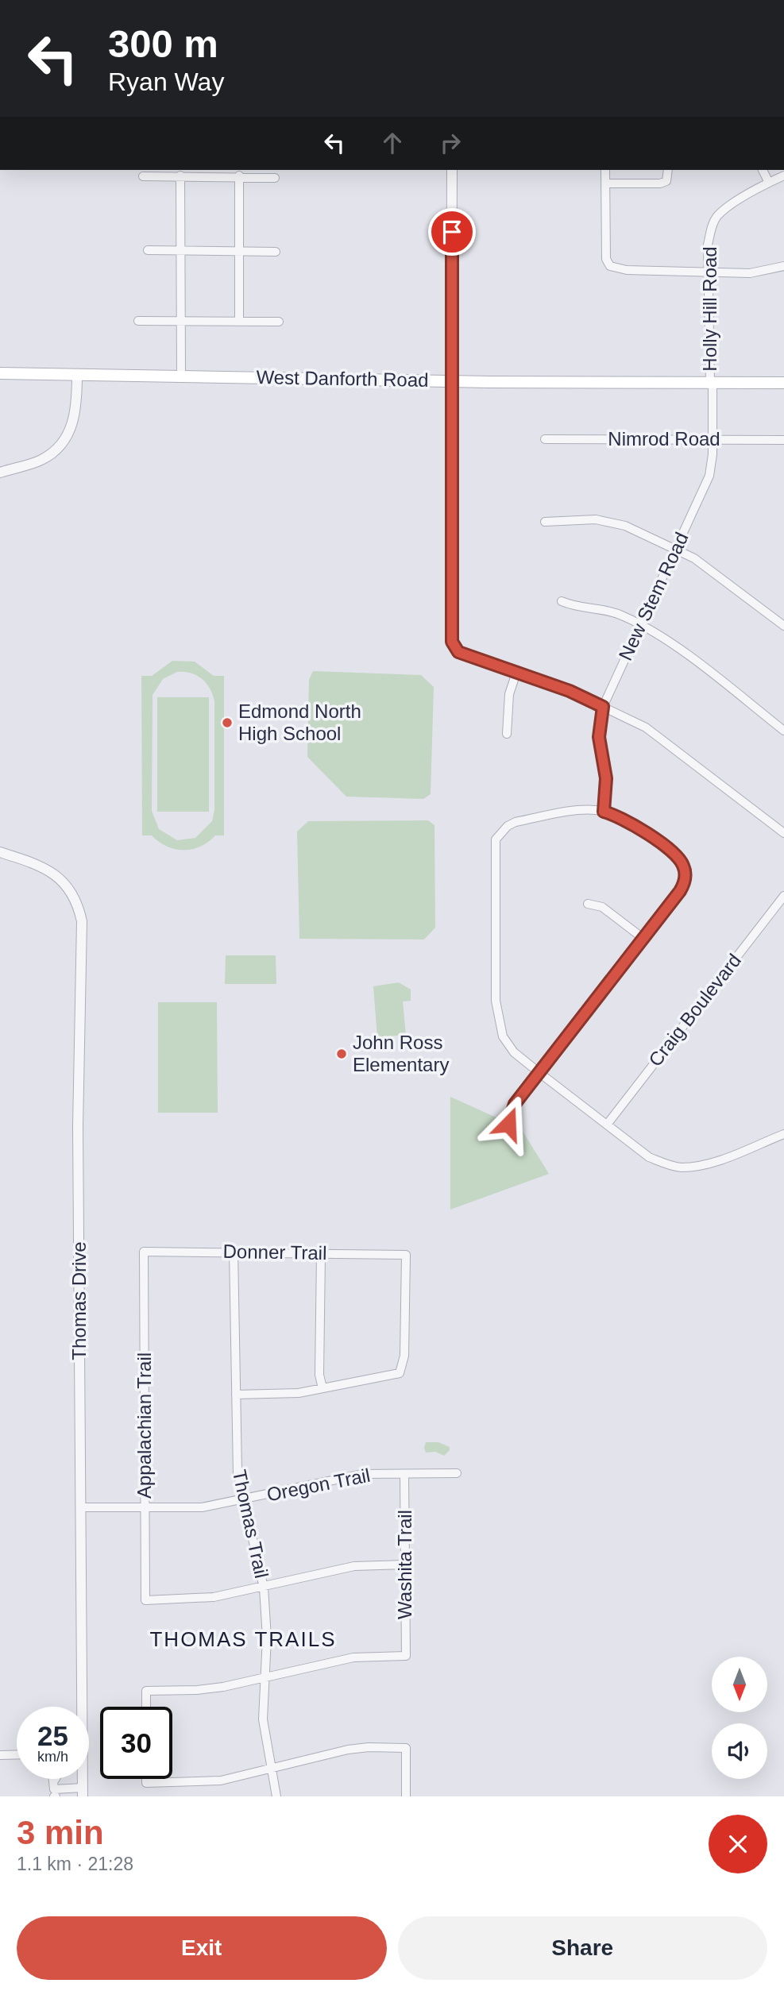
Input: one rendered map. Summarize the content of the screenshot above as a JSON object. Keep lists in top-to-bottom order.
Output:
{
  "streets": {
    "main road": ["West Danforth Road"],
    "street": [
      "Holly Hill Road",
      "Nimrod Road",
      "New Stem Road",
      "Craig Boulevard",
      "Donner Trail",
      "Thomas Drive",
      "Appalachian Trail",
      "Oregon Trail",
      "Thomas Trail",
      "Washita Trail"
    ]
  },
  "crossings": [
    ["Holly Hill Road", "West Danforth Road"],
    ["Holly Hill Road", "New Stem Road"],
    ["West Danforth Road", "New Stem Road"],
    ["Nimrod Road", "New Stem Road"],
    ["Donner Trail", "Appalachian Trail"],
    ["Donner Trail", "Thomas Trail"],
    ["Thomas Drive", "Oregon Trail"],
    ["Appalachian Trail", "Oregon Trail"],
    ["Appalachian Trail", "Thomas Trail"],
    ["Oregon Trail", "Thomas Trail"],
    ["Oregon Trail", "Washita Trail"],
    ["Thomas Trail", "Washita Trail"]
  ],
  "districts": ["THOMAS TRAILS"],
  "places": ["Edmond North High School", "John Ross Elementary"],
  "north": "bottom",
  "page": {
    "turn": ["300 m", "Ryan Way"],
    "speed": "25 km/h",
    "limit": "30",
    "heading": ["3 min", "1.1 km · 21:28"],
    "buttons": ["Exit", "Share"]
  }
}
